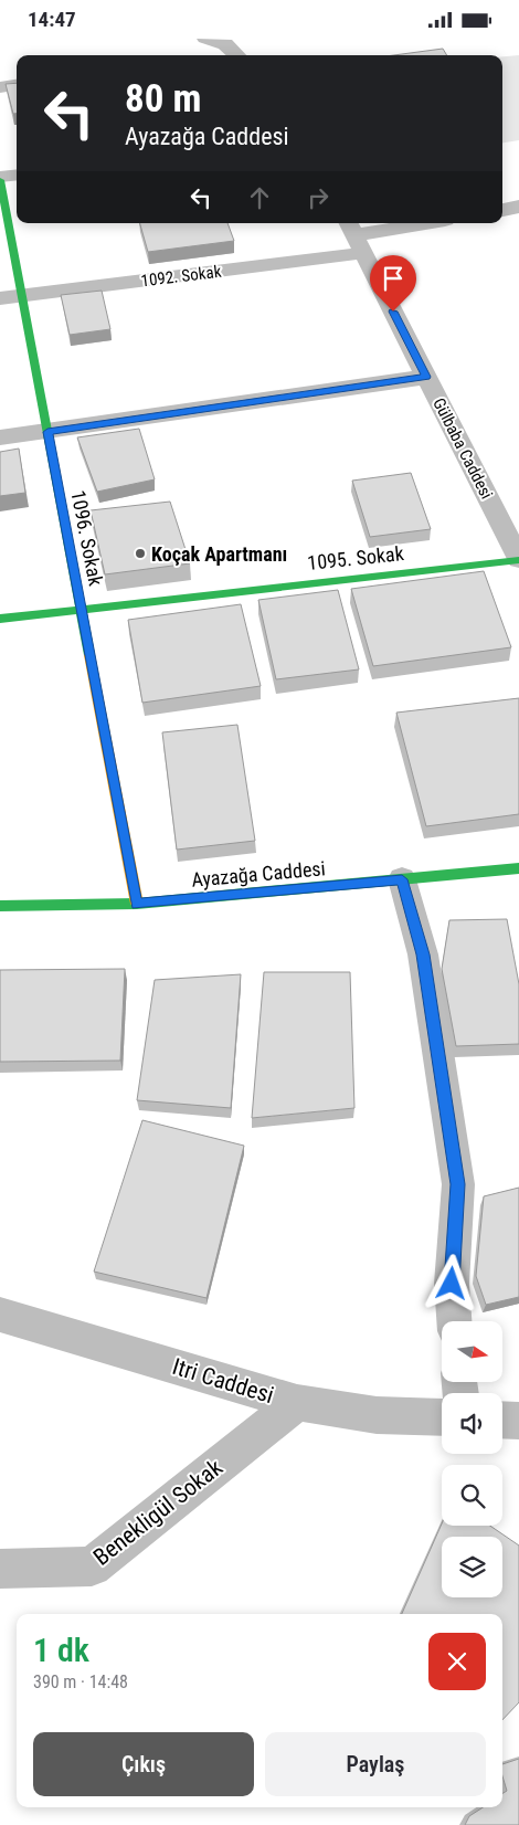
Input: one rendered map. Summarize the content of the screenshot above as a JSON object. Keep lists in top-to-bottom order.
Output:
{
  "streets": {
    "street": [
      "1092. Sokak",
      "Gülbaba Caddesi",
      "1096. Sokak",
      "1095. Sokak",
      "Ayazağa Caddesi",
      "Itri Caddesi",
      "Benekligül Sokak"
    ]
  },
  "crossings": [
    ["1092. Sokak", "Gülbaba Caddesi"],
    ["1092. Sokak", "1096. Sokak"],
    ["Gülbaba Caddesi", "1095. Sokak"],
    ["1096. Sokak", "1095. Sokak"],
    ["1096. Sokak", "Ayazağa Caddesi"],
    ["Itri Caddesi", "Benekligül Sokak"]
  ],
  "places": ["Koçak Apartmanı"],
  "north": "right",
  "page": {
    "status": "14:47",
    "turn": ["80 m", "Ayazağa Caddesi"],
    "heading": ["1 dk", "390 m · 14:48"],
    "buttons": ["Çıkış", "Paylaş"]
  }
}
